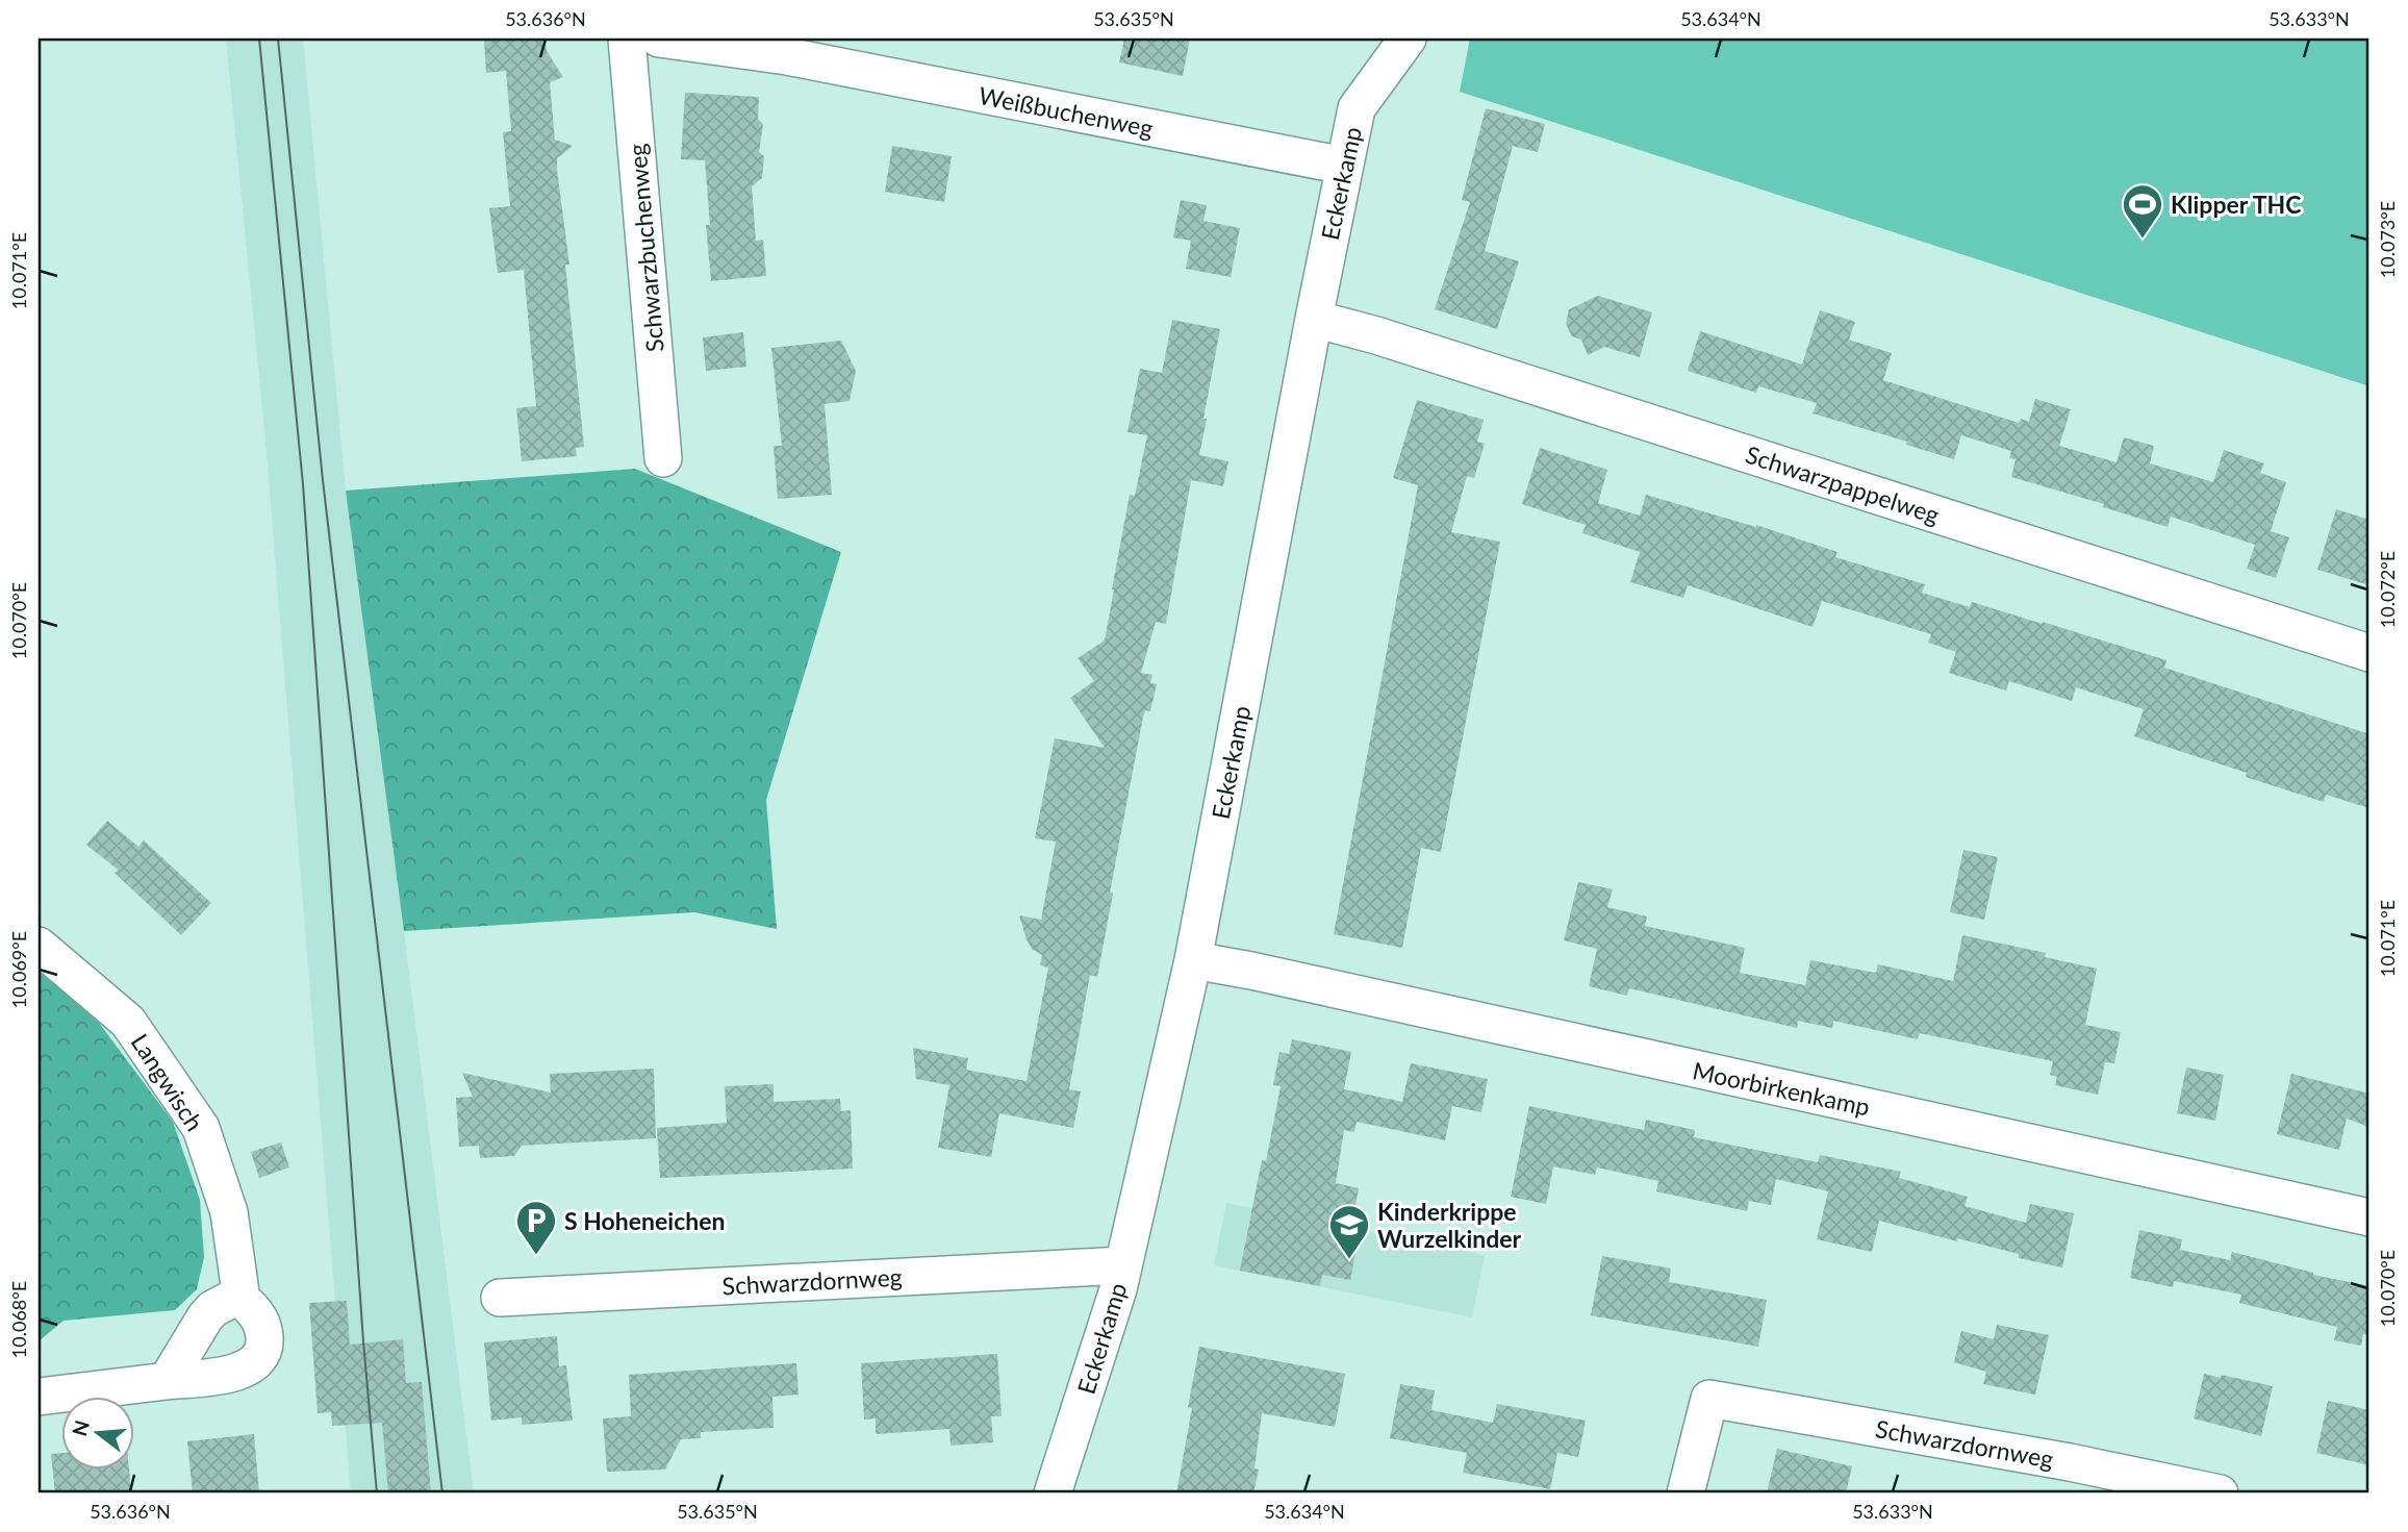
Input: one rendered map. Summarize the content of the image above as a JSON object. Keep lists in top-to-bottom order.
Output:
{
  "streets": {
    "street": [
      "Weißbuchenweg",
      "Eckerkamp",
      "Schwarzbuchenweg",
      "Schwarzpappelweg",
      "Langwisch",
      "Moorbirkenkamp",
      "Schwarzdornweg"
    ]
  },
  "crossings": [
    ["Weißbuchenweg", "Eckerkamp"],
    ["Eckerkamp", "Schwarzpappelweg"],
    ["Eckerkamp", "Moorbirkenkamp"],
    ["Eckerkamp", "Schwarzdornweg"]
  ],
  "places": {
    "sports": ["Klipper THC"],
    "parking": ["S Hoheneichen"],
    "school or university": ["Kinderkrippe Wurzelkinder"]
  },
  "north": "left",
  "coordinates": [
    "53.636°N",
    "53.635°N",
    "53.634°N",
    "53.633°N",
    "10.073°E",
    "10.071°E",
    "10.072°E",
    "10.070°E",
    "10.069°E",
    "10.068°E"
  ]
}
